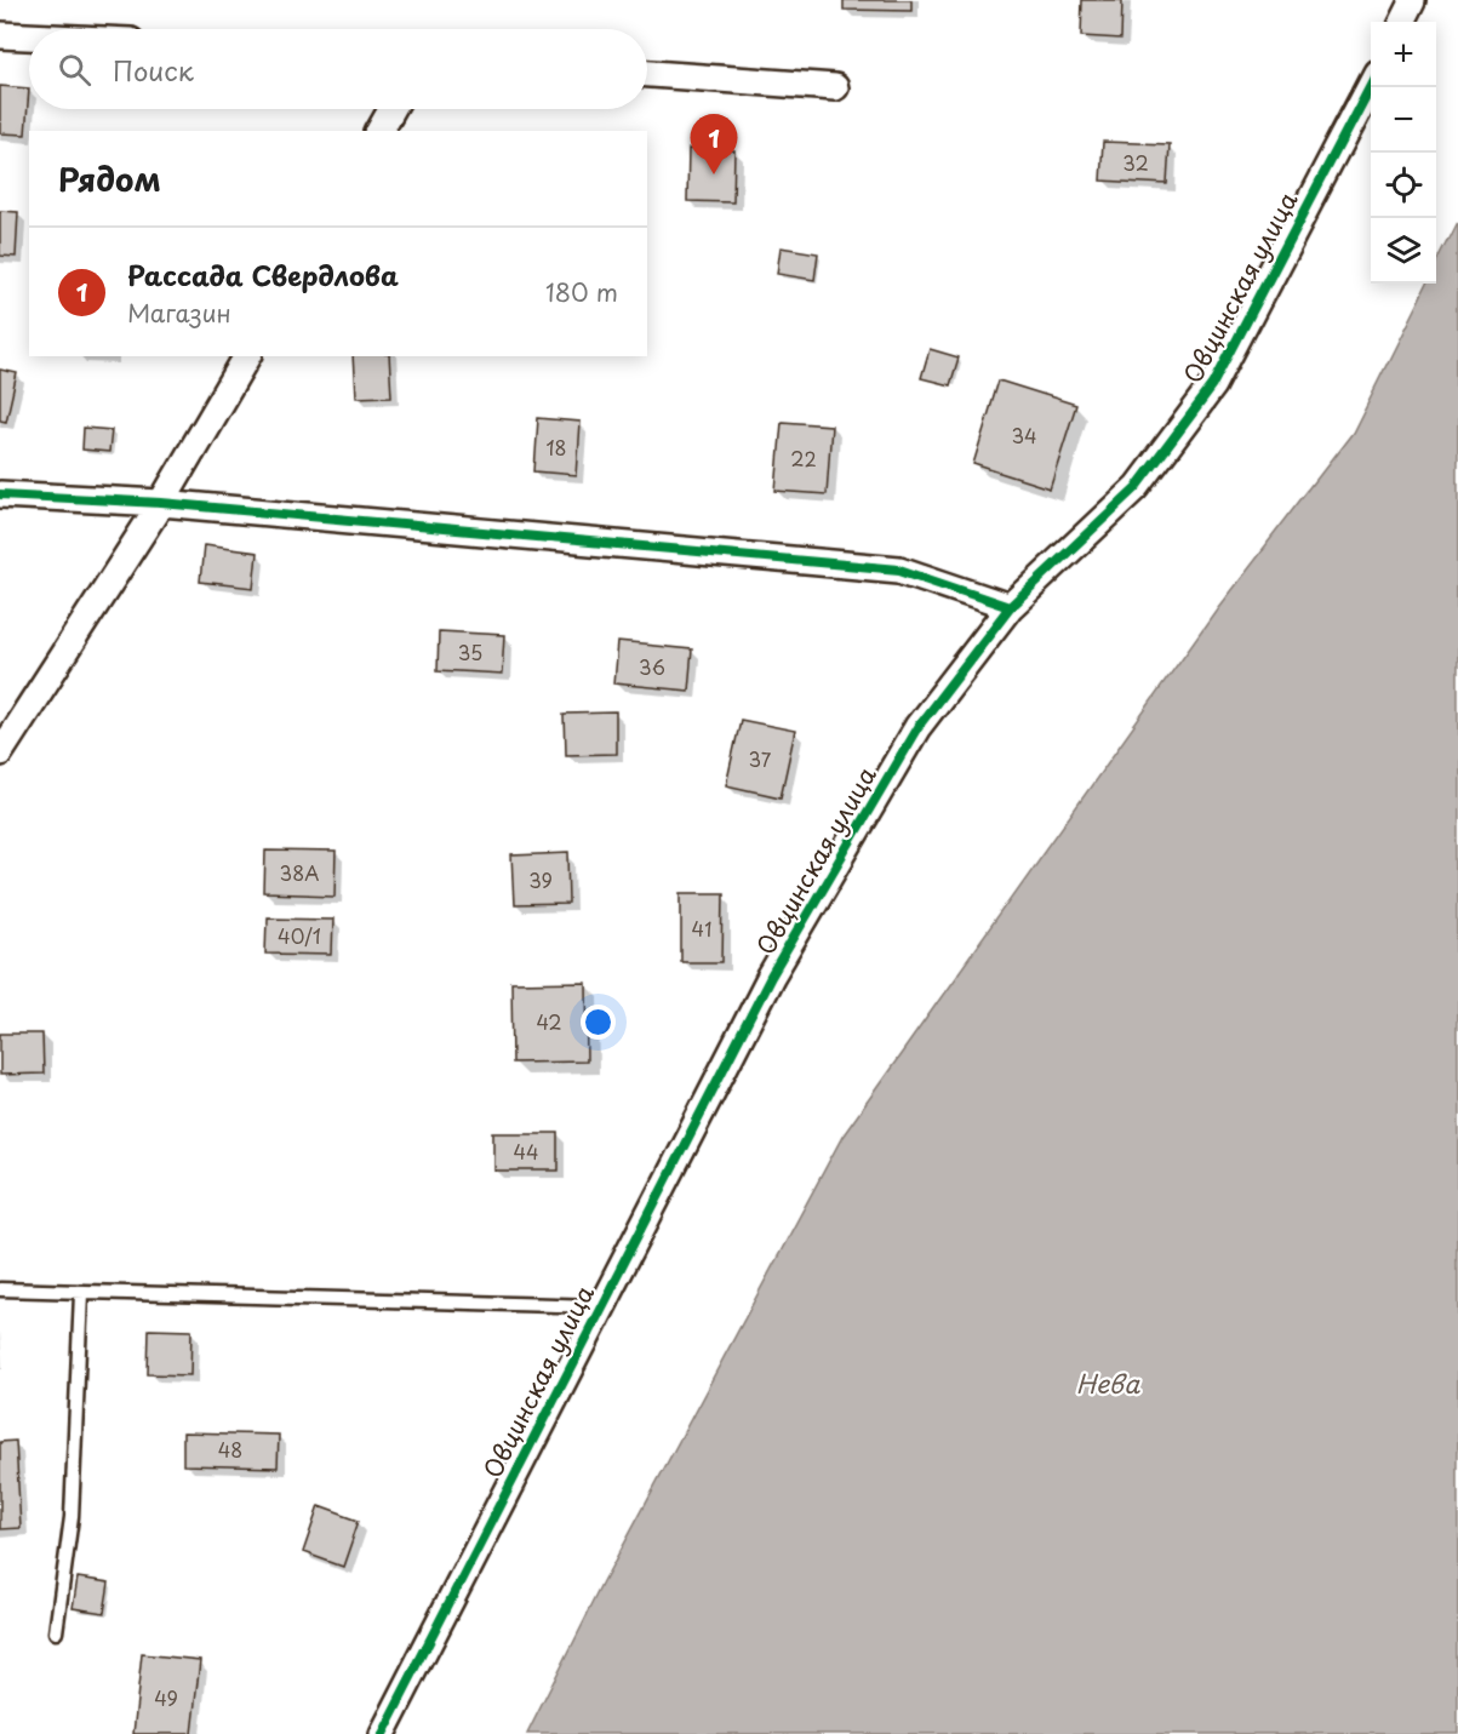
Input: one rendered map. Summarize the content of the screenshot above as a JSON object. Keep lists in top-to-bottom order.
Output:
{
  "streets": {
    "street": ["Овцинская улица"]
  },
  "water": ["Нева"],
  "house_numbers": [
    "32",
    "34",
    "18",
    "22",
    "35",
    "36",
    "37",
    "38А",
    "39",
    "41",
    "40/1",
    "42",
    "44",
    "48",
    "49"
  ],
  "page": {
    "map_buttons": ["+", "−"],
    "search": "Поиск",
    "pins": "1",
    "heading": "Рядом",
    "list": [
      {
        "mark": "1",
        "name": "Рассада Свердлова",
        "note": "Магазин",
        "value": "180 m"
      }
    ]
  }
}
